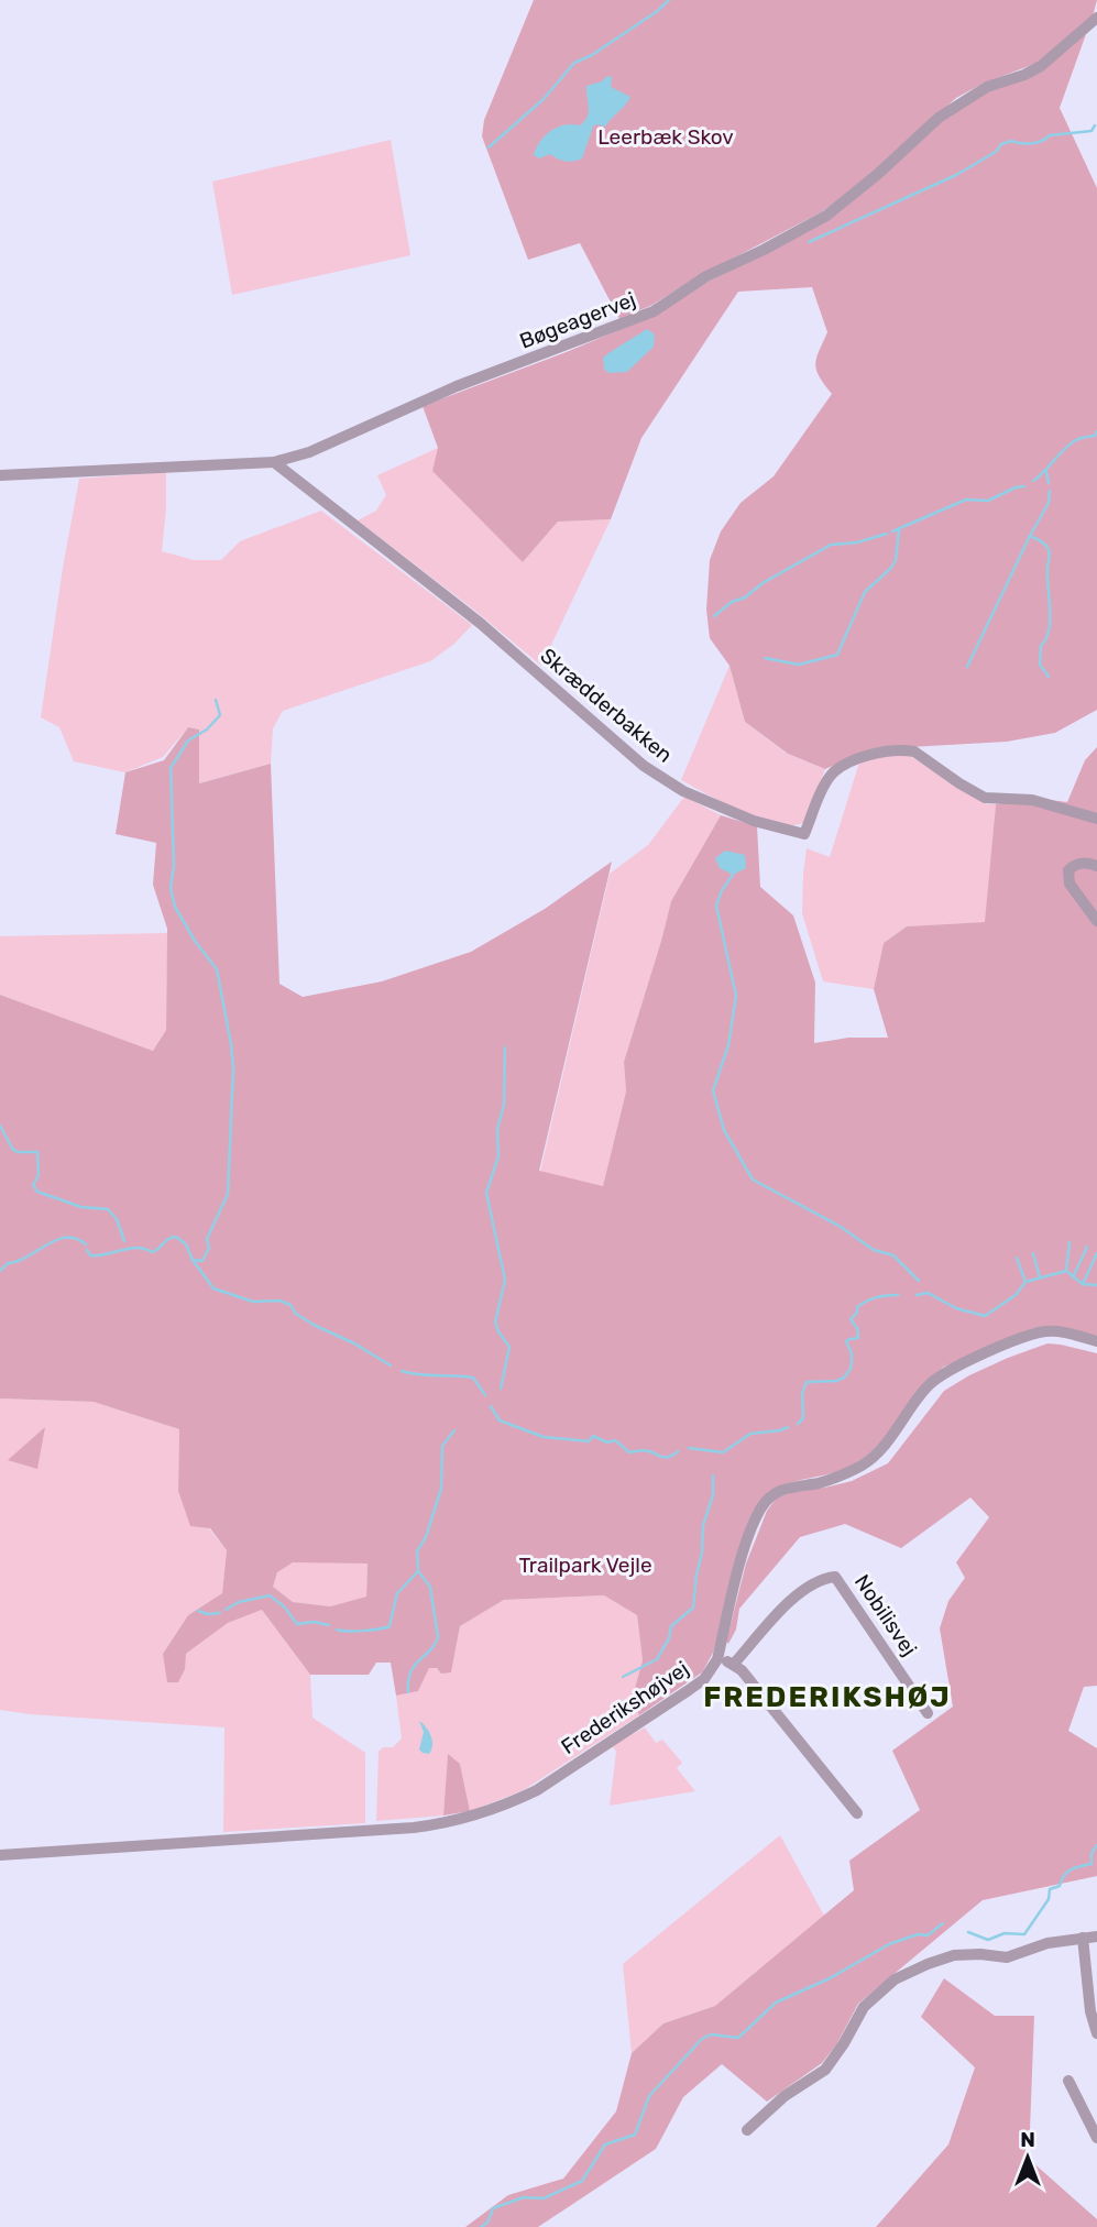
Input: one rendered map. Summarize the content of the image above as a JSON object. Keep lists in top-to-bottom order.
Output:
{
  "streets": {
    "street": [
      "Bøgeagervej",
      "Skrædderbakken",
      "Nobilisvej",
      "Frederikshøjvej"
    ]
  },
  "crossings": [
    ["Bøgeagervej", "Skrædderbakken"]
  ],
  "districts": ["FREDERIKSHØJ"],
  "parks": ["Leerbæk Skov", "Trailpark Vejle"],
  "north": "top"
}
